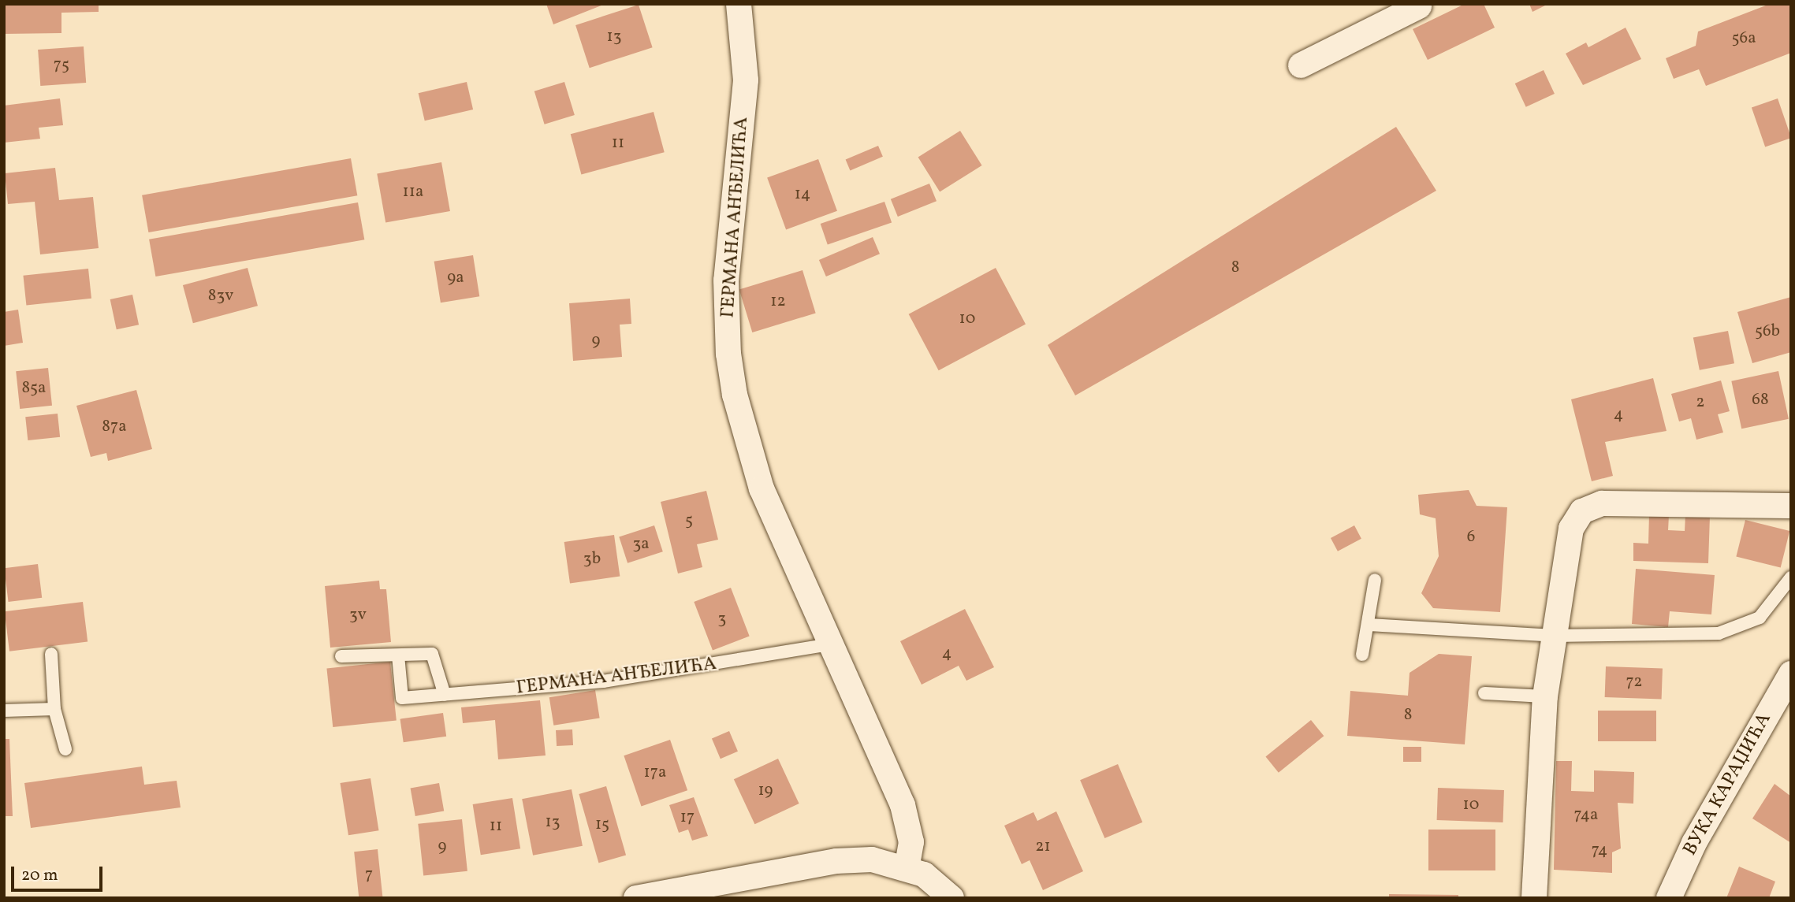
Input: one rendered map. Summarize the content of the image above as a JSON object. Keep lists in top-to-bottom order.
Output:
{
  "streets": {
    "street": ["ГЕРМАНА АНЂЕЛИЋА", "ВУКА КАРАЏИЋА"]
  },
  "house_numbers": [
    "13",
    "56a",
    "75",
    "11",
    "11a",
    "14",
    "8",
    "9a",
    "83v",
    "12",
    "10",
    "56b",
    "9",
    "85a",
    "68",
    "2",
    "4",
    "87a",
    "5",
    "6",
    "3a",
    "3b",
    "3v",
    "3",
    "4",
    "72",
    "8",
    "17a",
    "19",
    "10",
    "74a",
    "17",
    "13",
    "15",
    "11",
    "9",
    "21",
    "74",
    "7"
  ],
  "scale_bar": "20 m"
}
